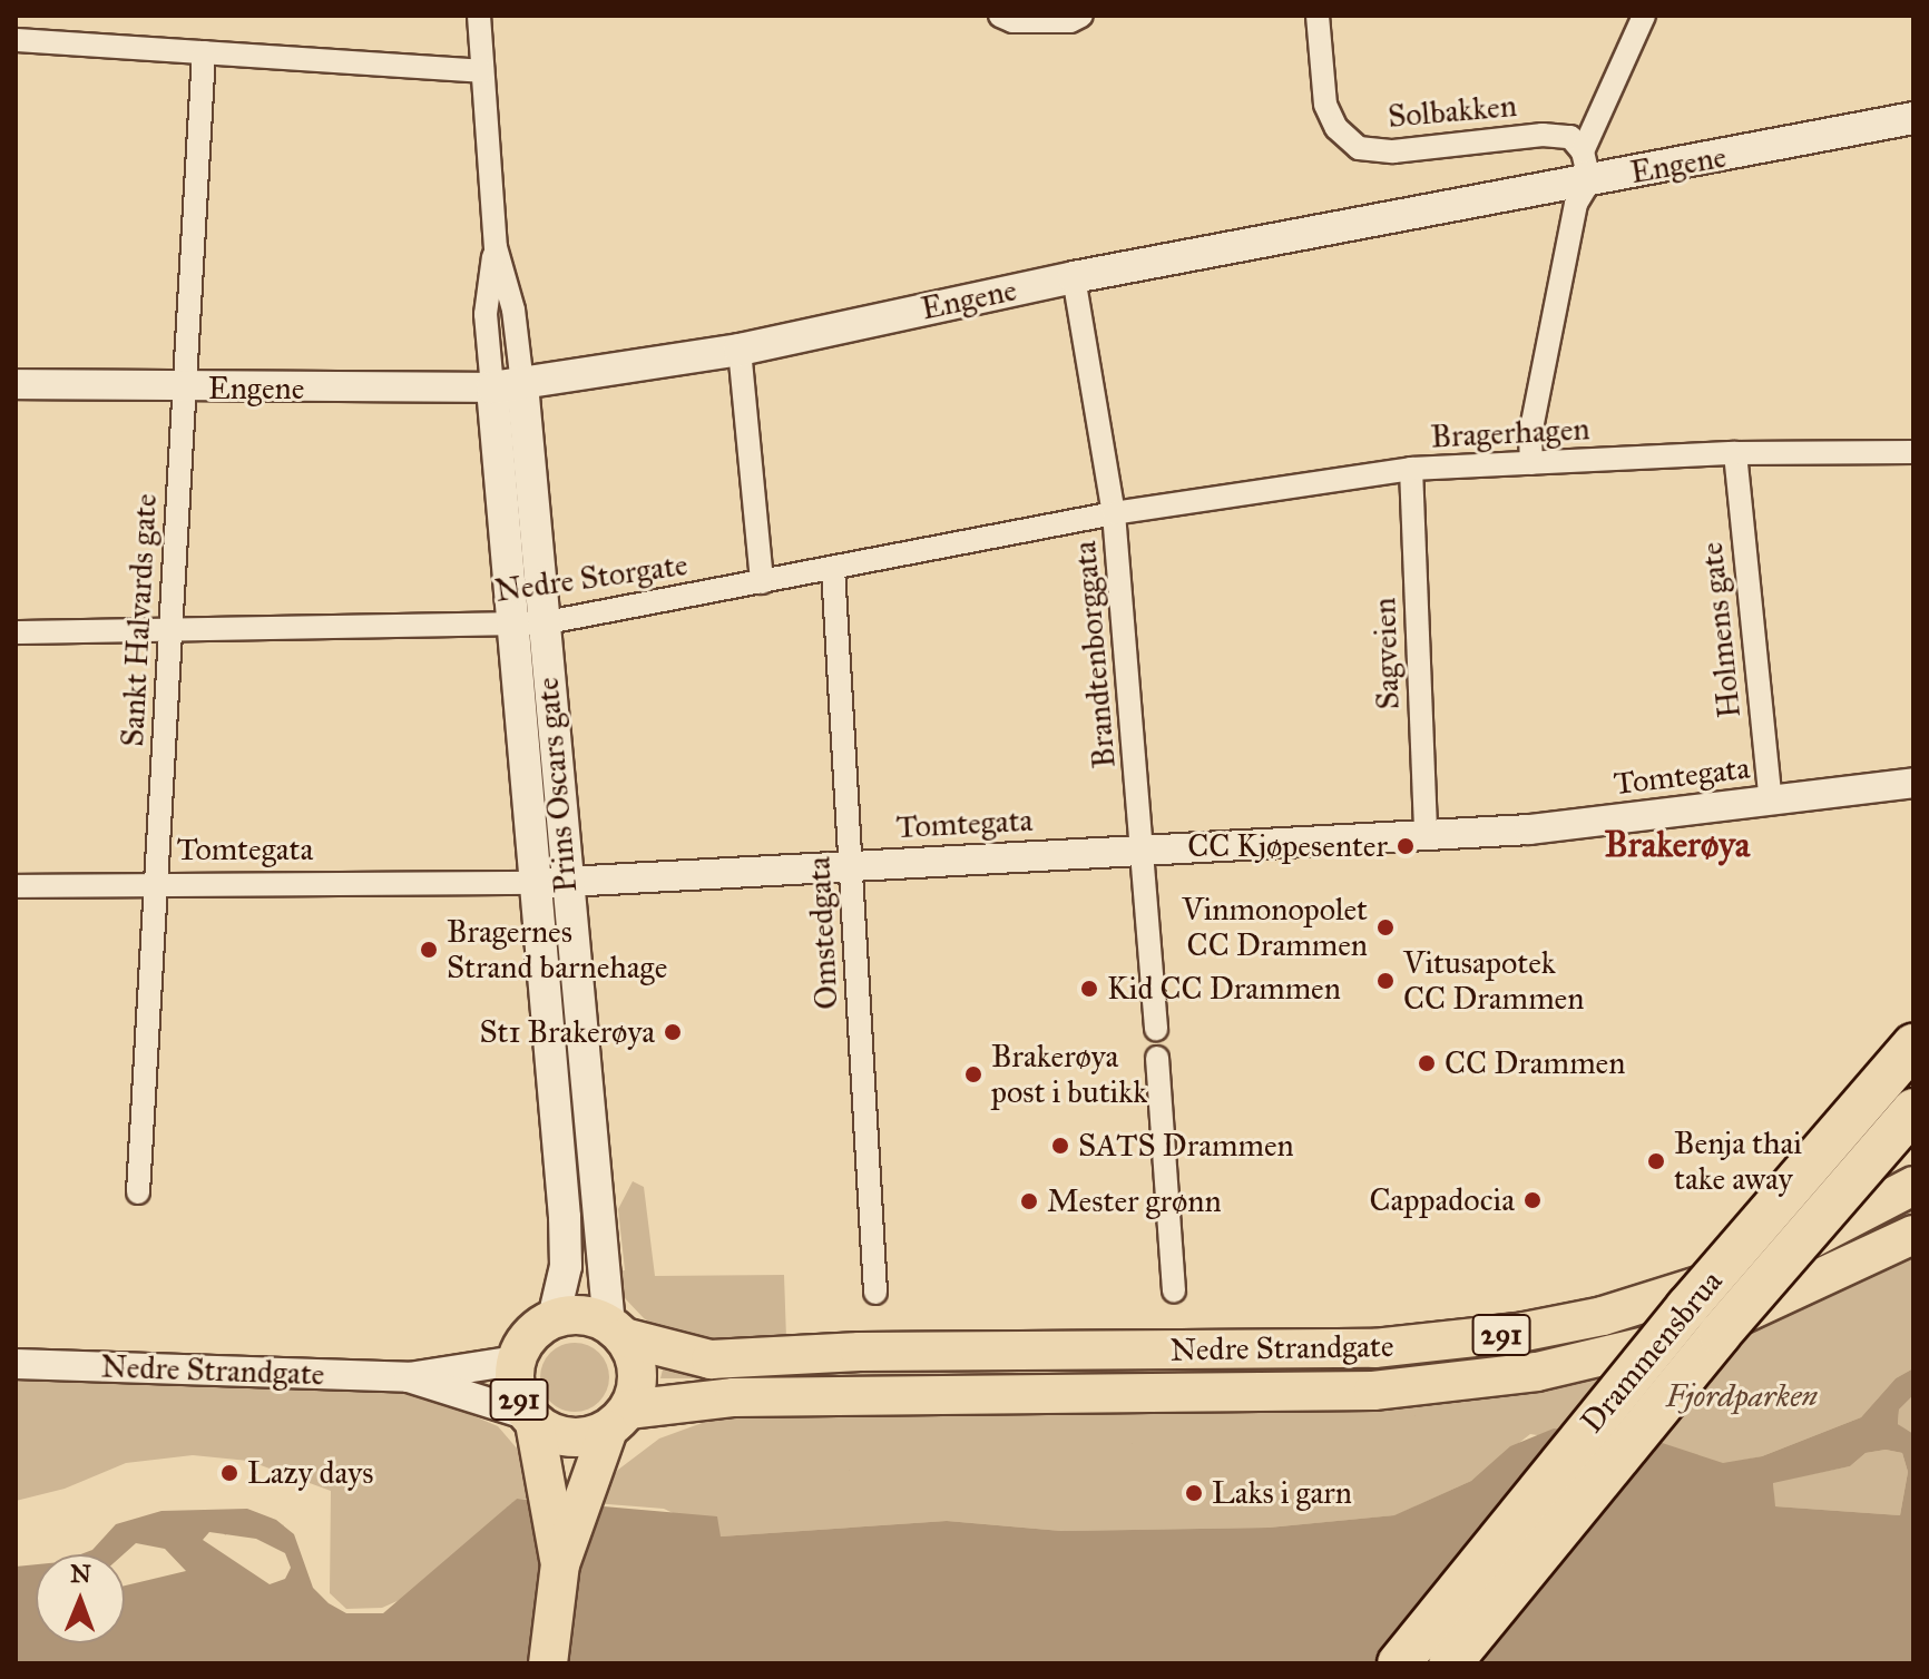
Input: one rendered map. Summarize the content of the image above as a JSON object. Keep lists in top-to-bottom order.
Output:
{
  "streets": {
    "highway": ["291", "Nedre Strandgate", "Drammensbrua"],
    "main road": ["Engene", "Prins Oscars gate"],
    "street": [
      "Solbakken",
      "Bragerhagen",
      "Nedre Storgate",
      "Sankt Halvards gate",
      "Holmens gate",
      "Sagveien",
      "Brandtenborggata",
      "Tomtegata",
      "Omstedgata"
    ]
  },
  "crossings": [
    ["Solbakken", "Engene"],
    ["Engene", "Sankt Halvards gate"],
    ["Engene", "Brandtenborggata"],
    ["Engene", "Prins Oscars gate"],
    ["Bragerhagen", "Nedre Storgate"],
    ["Bragerhagen", "Holmens gate"],
    ["Bragerhagen", "Sagveien"],
    ["Bragerhagen", "Brandtenborggata"],
    ["Nedre Storgate", "Sankt Halvards gate"],
    ["Nedre Storgate", "Brandtenborggata"],
    ["Nedre Storgate", "Prins Oscars gate"],
    ["Nedre Storgate", "Omstedgata"],
    ["Sankt Halvards gate", "Tomtegata"],
    ["Holmens gate", "Tomtegata"],
    ["Sagveien", "Tomtegata"],
    ["Brandtenborggata", "Tomtegata"],
    ["Tomtegata", "Prins Oscars gate"],
    ["Tomtegata", "Omstedgata"],
    ["Prins Oscars gate", "291"],
    ["Prins Oscars gate", "Nedre Strandgate"],
    ["291", "Nedre Strandgate"]
  ],
  "districts": ["Brakerøya"],
  "parks": ["Fjordparken"],
  "places": [
    "CC Kjøpesenter",
    "Vinmonopolet CC Drammen",
    "Bragernes Strand barnehage",
    "Vitusapotek CC Drammen",
    "Kid CC Drammen",
    "St1 Brakerøya",
    "CC Drammen",
    "Brakerøya post i butikk",
    "SATS Drammen",
    "Benja thai take away",
    "Cappadocia",
    "Mester grønn",
    "Lazy days",
    "Laks i garn"
  ],
  "north": "top"
}
